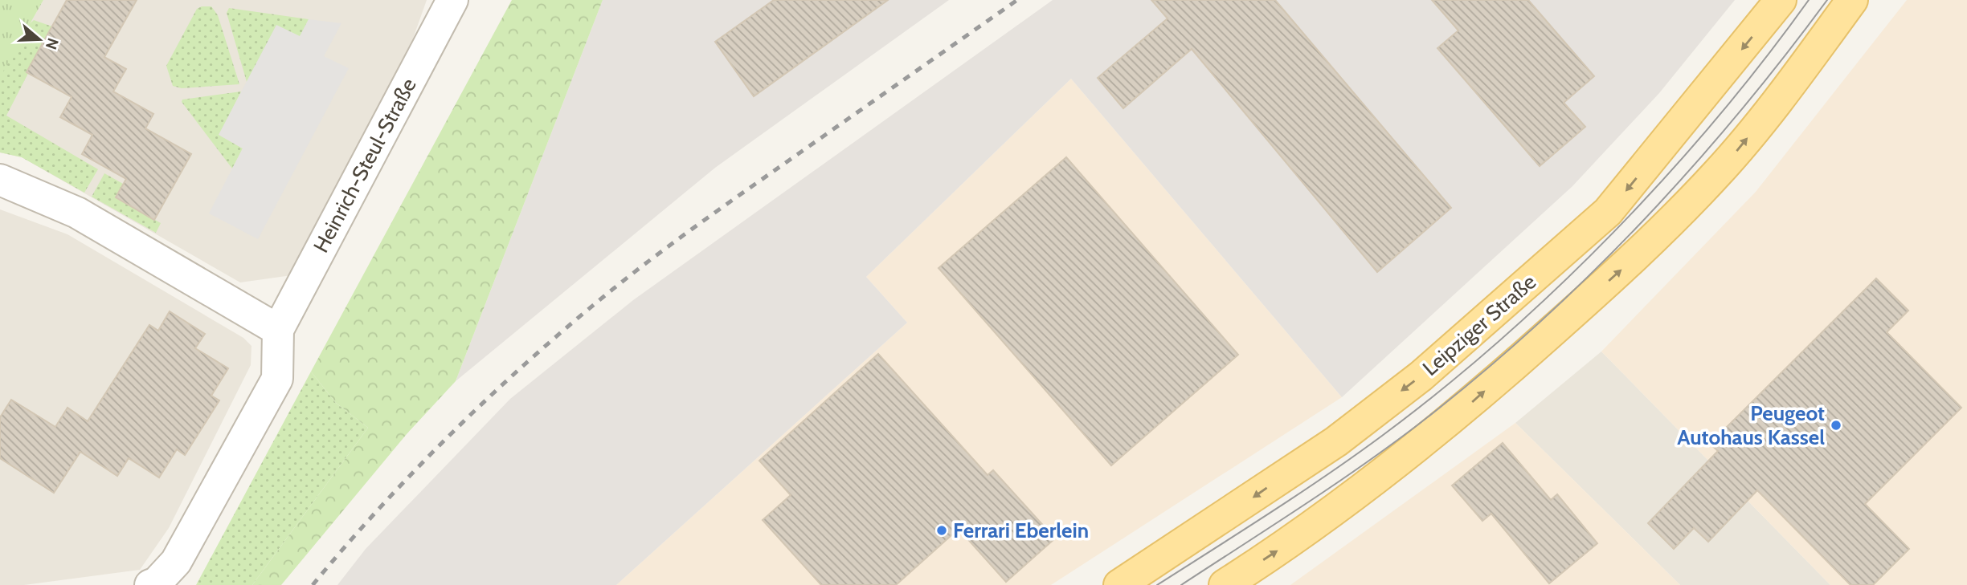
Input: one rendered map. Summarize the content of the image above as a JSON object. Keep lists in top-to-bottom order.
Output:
{
  "streets": {
    "main road": ["Leipziger Straße"],
    "street": ["Heinrich-Steul-Straße"]
  },
  "places": ["Peugeot Autohaus Kassel", "Ferrari Eberlein"],
  "north": "right"
}
